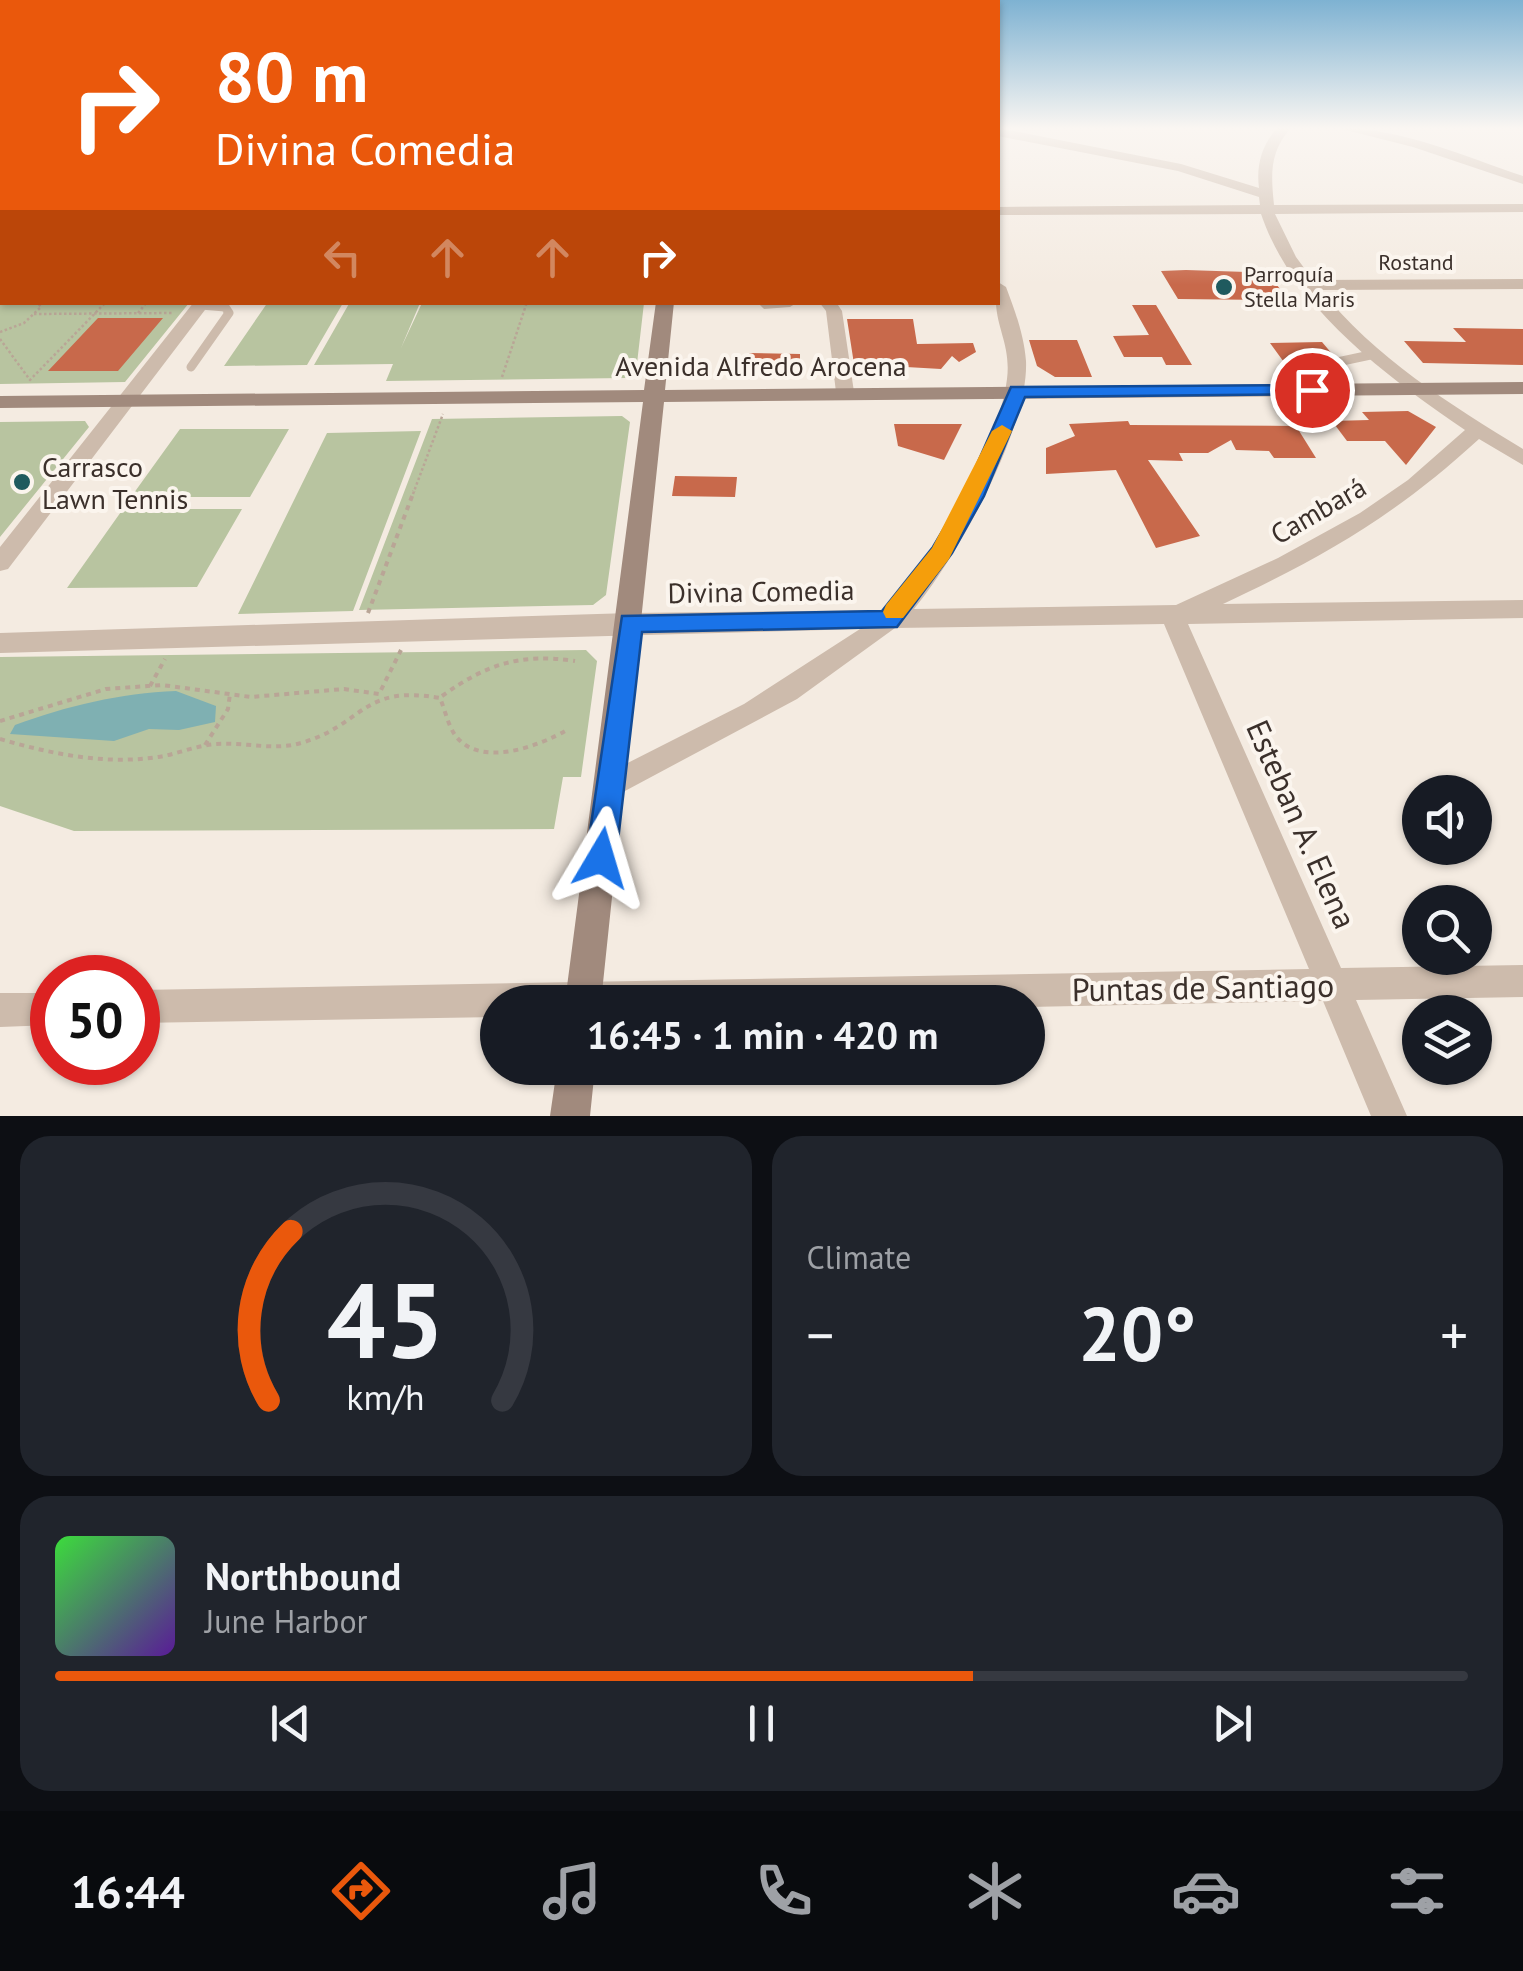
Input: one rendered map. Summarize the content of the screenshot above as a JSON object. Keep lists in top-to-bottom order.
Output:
{
  "streets": {
    "street": [
      "Rostand",
      "Avenida Alfredo Arocena",
      "Cambará",
      "Divina Comedia",
      "Esteban A. Elena",
      "Puntas de Santiago"
    ]
  },
  "crossings": [
    ["Cambará", "Divina Comedia"],
    ["Cambará", "Esteban A. Elena"],
    ["Divina Comedia", "Esteban A. Elena"],
    ["Esteban A. Elena", "Puntas de Santiago"]
  ],
  "places": ["Parroquía Stella Maris", "Carrasco Lawn Tennis"],
  "page": {
    "turn": ["80 m", "Divina Comedia"],
    "limit": "50",
    "trip": "16:45 · 1 min · 420 m",
    "tile": "Climate",
    "heat": ["−", "20°", "+"],
    "song": ["Northbound", "June Harbor"],
    "tabs": "16:44",
    "gauge": ["45", "km/h"]
  }
}
